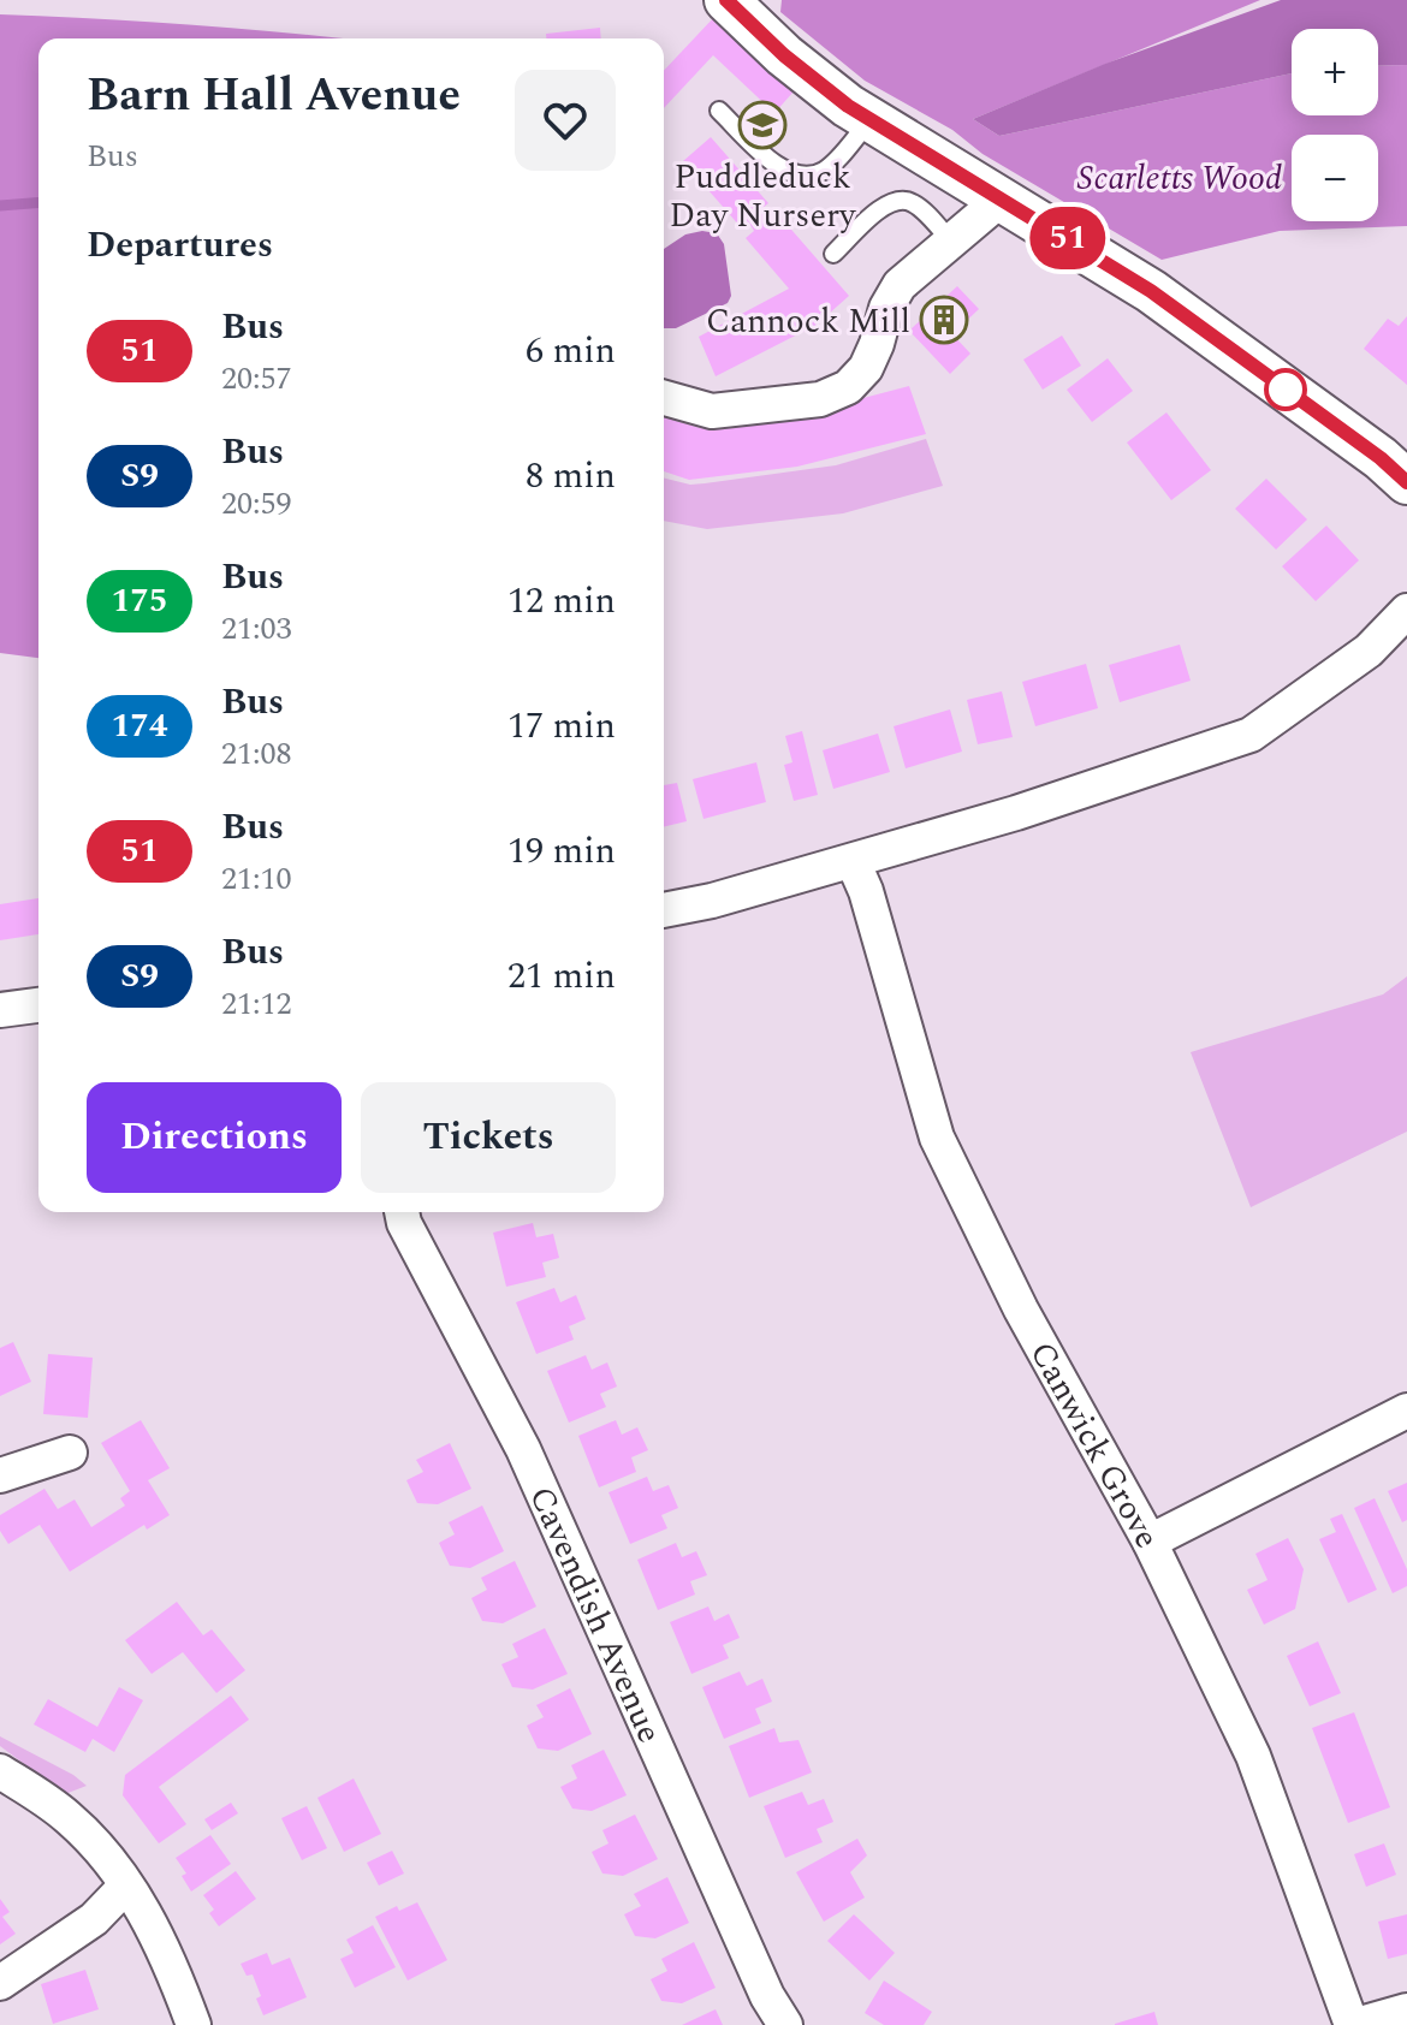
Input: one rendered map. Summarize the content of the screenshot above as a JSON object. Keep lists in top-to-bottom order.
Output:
{
  "streets": {
    "street": ["Canwick Grove", "Cavendish Avenue"]
  },
  "parks": ["Scarletts Wood"],
  "places": {
    "school or university": ["Puddleduck Day Nursery"],
    "building": ["Cannock Mill"]
  },
  "lines": ["bus line 51"],
  "page": {
    "on_map": "51",
    "map_buttons": ["+", "−"],
    "heading": [
      ["Barn Hall Avenue", "Bus"],
      "Departures"
    ],
    "list": [
      {
        "mark": "51",
        "name": "Bus",
        "note": "20:57",
        "value": "6 min"
      },
      {
        "mark": "S9",
        "name": "Bus",
        "note": "20:59",
        "value": "8 min"
      },
      {
        "mark": "175",
        "name": "Bus",
        "note": "21:03",
        "value": "12 min"
      },
      {
        "mark": "174",
        "name": "Bus",
        "note": "21:08",
        "value": "17 min"
      },
      {
        "mark": "51",
        "name": "Bus",
        "note": "21:10",
        "value": "19 min"
      },
      {
        "mark": "S9",
        "name": "Bus",
        "note": "21:12",
        "value": "21 min"
      }
    ],
    "buttons": ["Directions", "Tickets"]
  }
}
